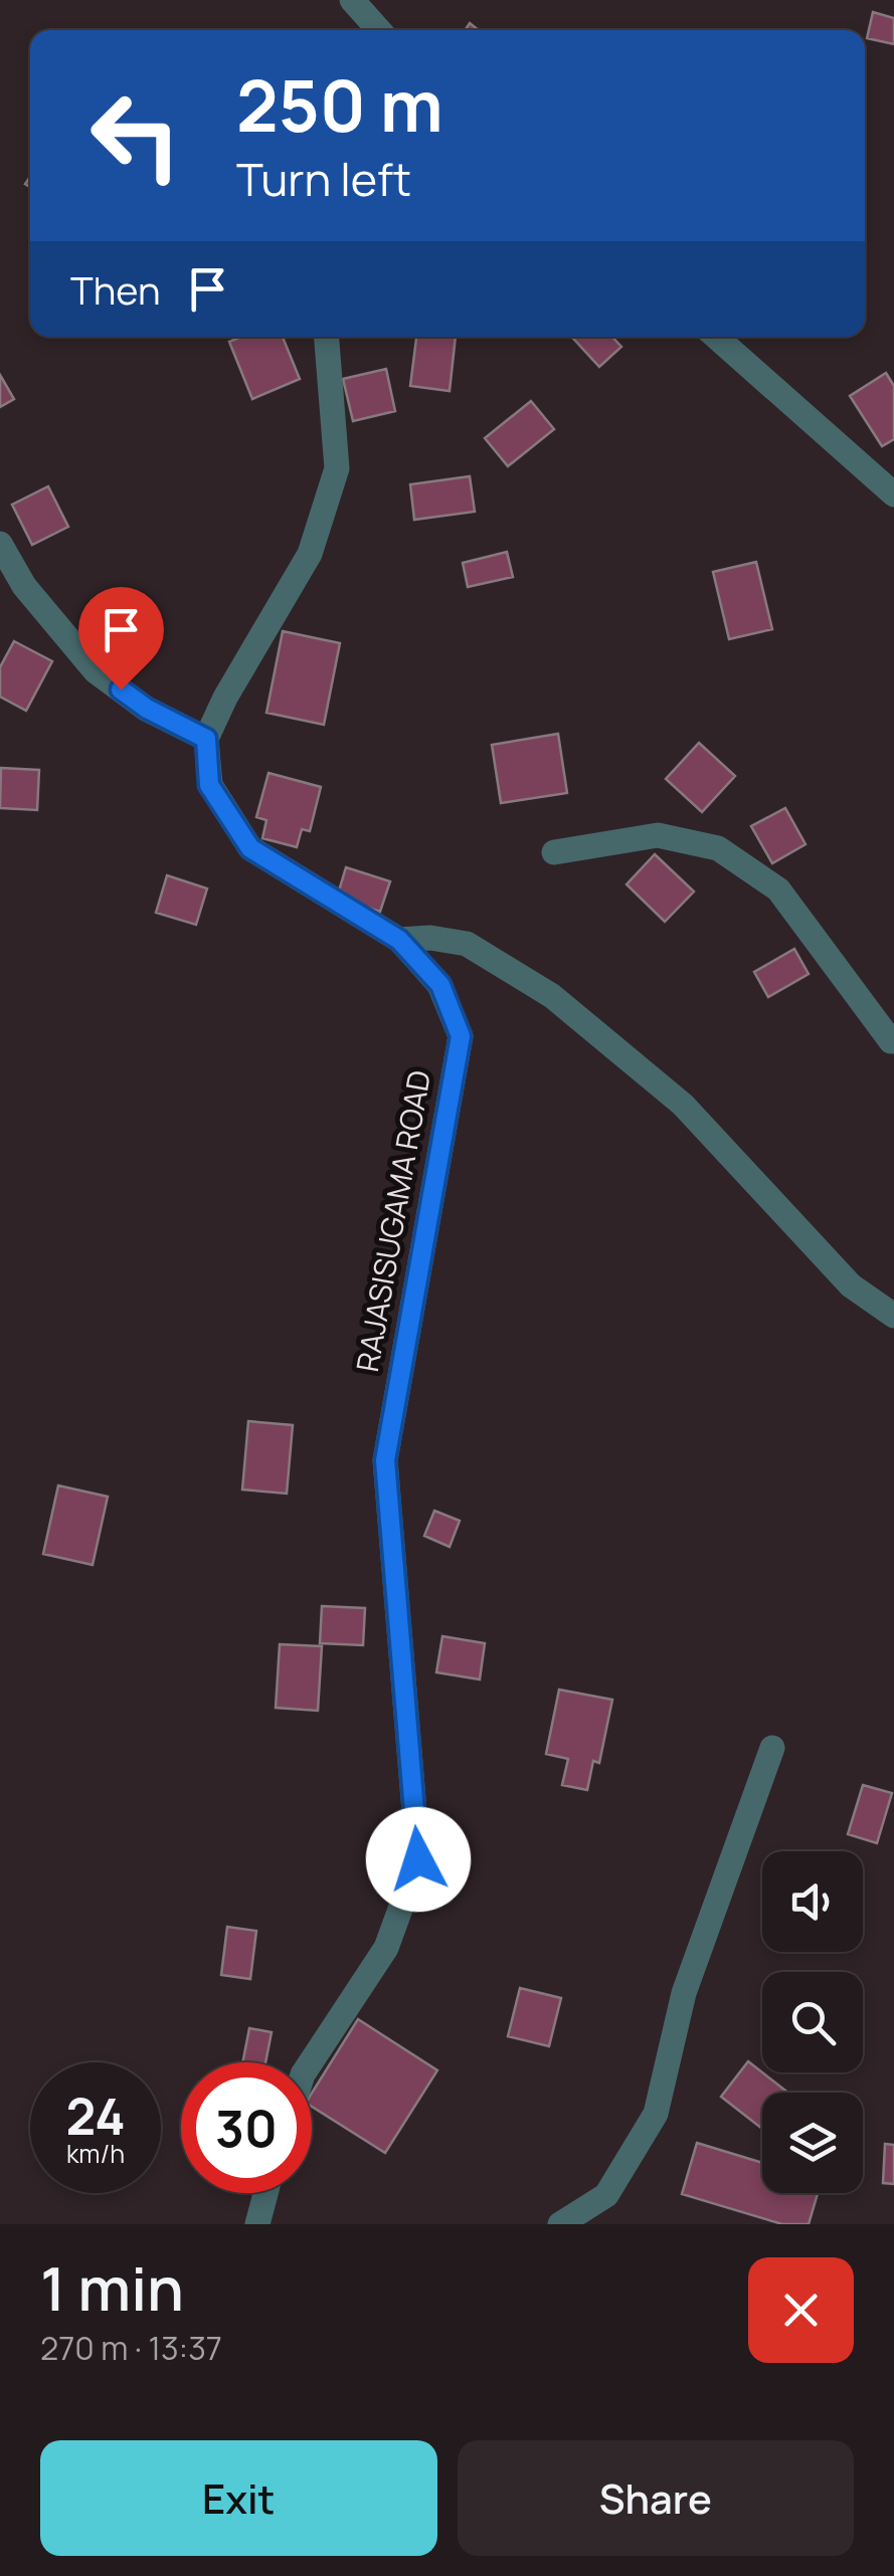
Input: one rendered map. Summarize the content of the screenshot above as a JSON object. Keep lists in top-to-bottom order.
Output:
{
  "streets": {
    "street": ["RAJASISUGAMA ROAD"]
  },
  "page": {
    "turn": ["250 m", "Turn left"],
    "then": "Then",
    "speed": "24 km/h",
    "limit": "30",
    "heading": ["1 min", "270 m · 13:37"],
    "buttons": ["Exit", "Share"]
  }
}
